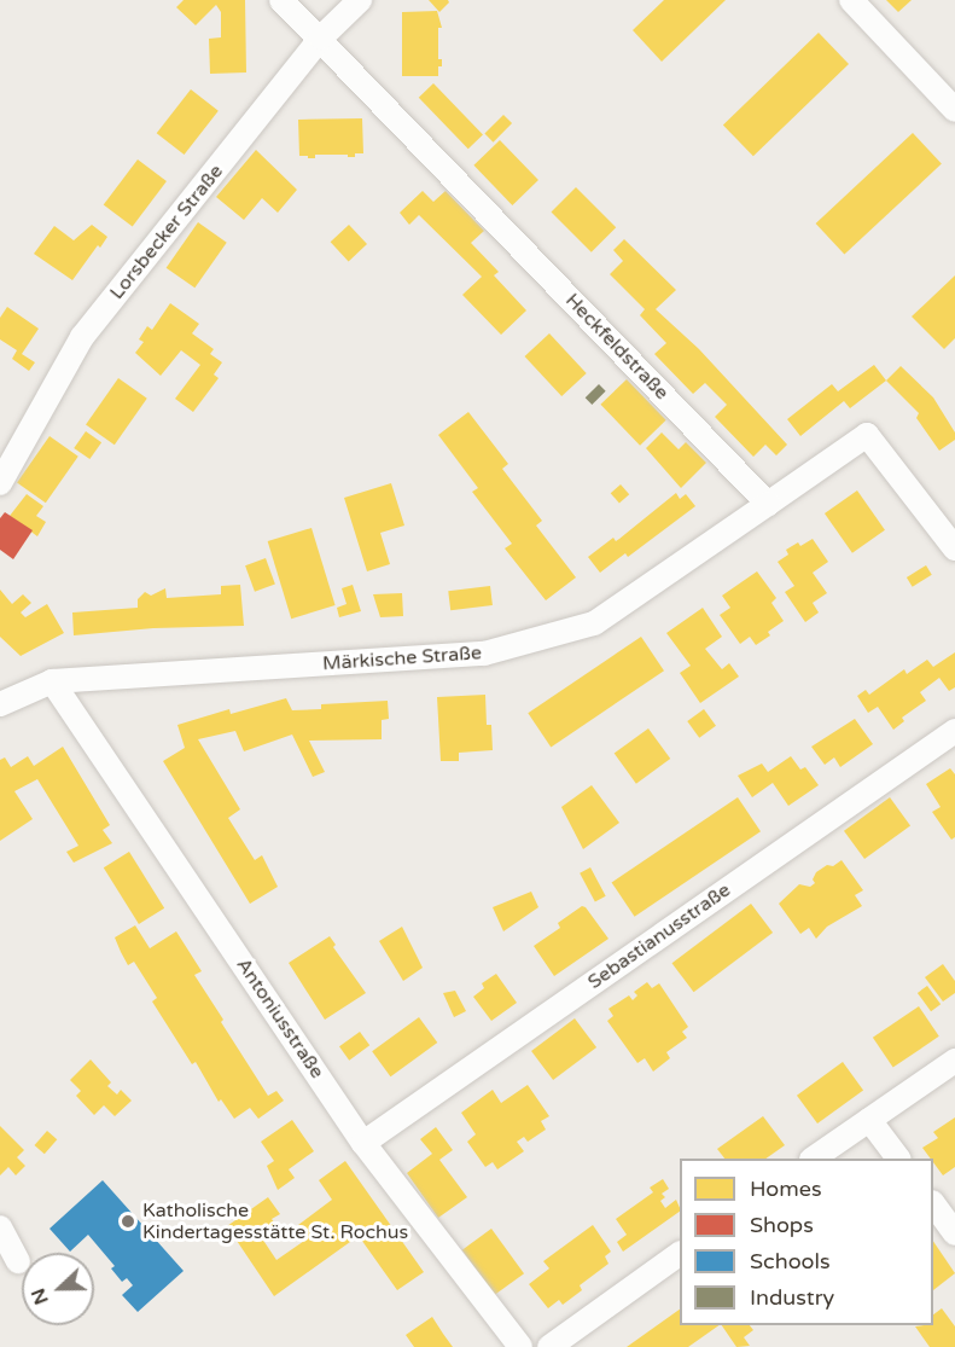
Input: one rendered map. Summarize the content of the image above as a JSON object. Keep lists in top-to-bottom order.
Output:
{
  "streets": {
    "street": [
      "Lorsbecker Straße",
      "Heckfeldstraße",
      "Märkische Straße",
      "Sebastianusstraße",
      "Antoniusstraße"
    ]
  },
  "crossings": [
    ["Lorsbecker Straße", "Heckfeldstraße"],
    ["Heckfeldstraße", "Märkische Straße"],
    ["Märkische Straße", "Antoniusstraße"],
    ["Sebastianusstraße", "Antoniusstraße"]
  ],
  "places": ["Katholische Kindertagesstätte St. Rochus"],
  "legend": [
    "Homes",
    "Shops",
    "Schools",
    "Industry"
  ],
  "north": "left"
}
